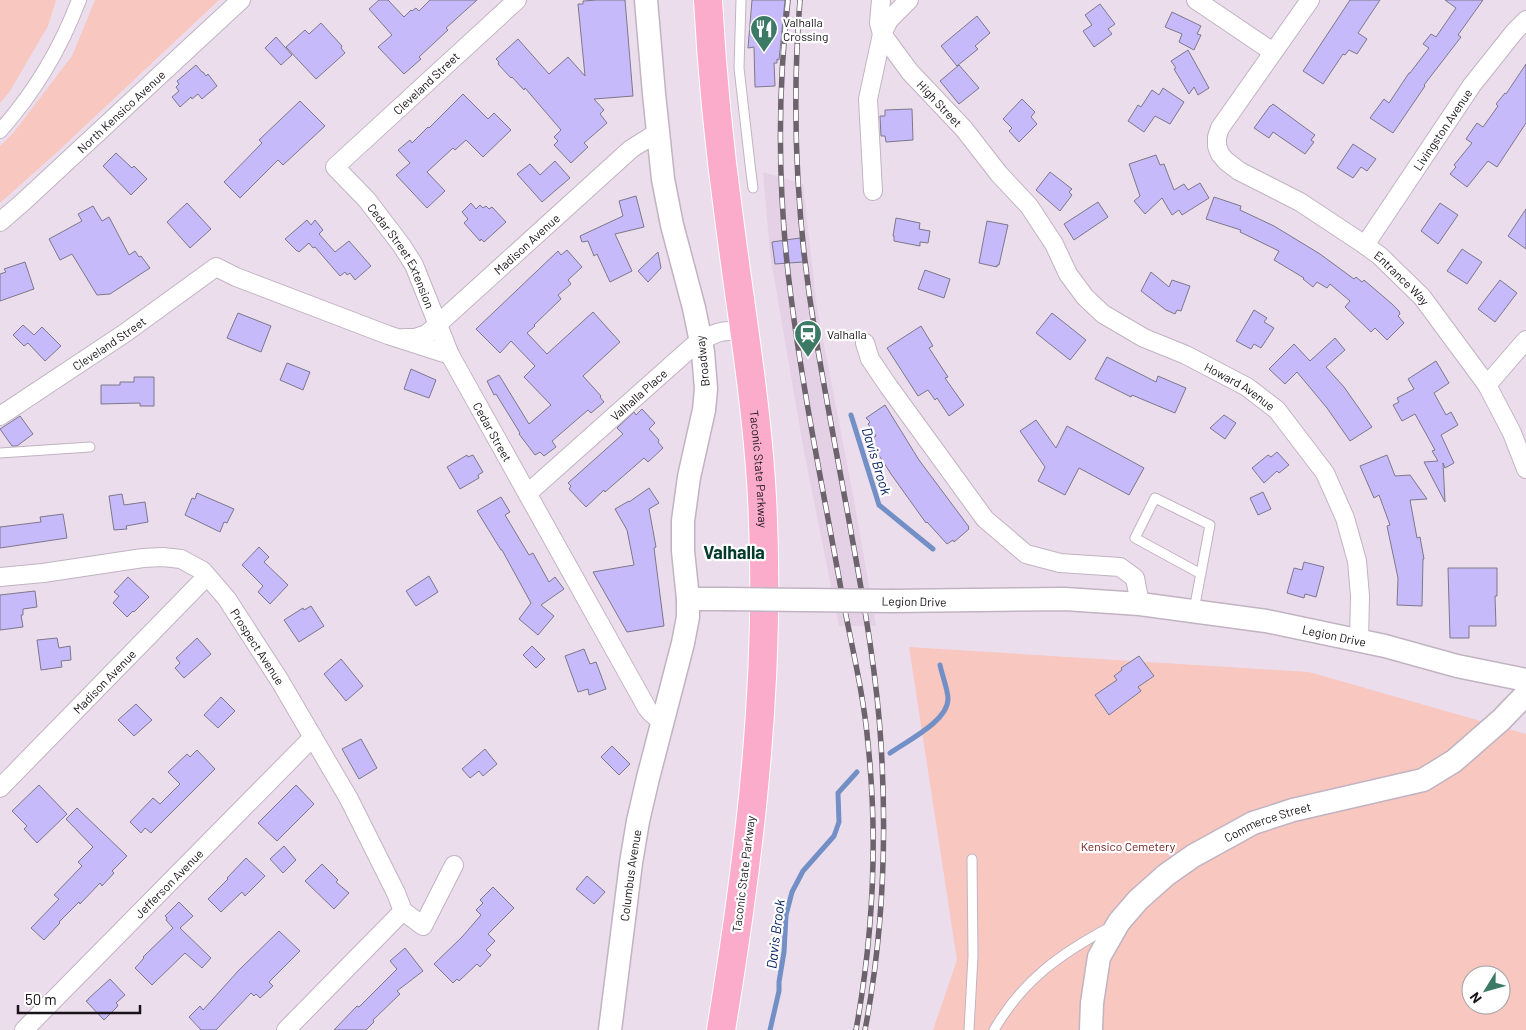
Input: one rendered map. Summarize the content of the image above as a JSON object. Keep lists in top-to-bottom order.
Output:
{
  "streets": {
    "highway": ["Taconic State Parkway"],
    "street": [
      "Cleveland Street",
      "High Street",
      "North Kensico Avenue",
      "Livingston Avenue",
      "Madison Avenue",
      "Cedar Street Extension",
      "Entrance Way",
      "Broadway",
      "Howard Avenue",
      "Valhalla Place",
      "Cedar Street",
      "Legion Drive",
      "Prospect Avenue",
      "Commerce Street",
      "Columbus Avenue",
      "Jefferson Avenue"
    ]
  },
  "crossings": [
    ["Cleveland Street", "Madison Avenue"],
    ["Cleveland Street", "Cedar Street Extension"],
    ["High Street", "Howard Avenue"],
    ["Livingston Avenue", "Entrance Way"],
    ["Madison Avenue", "Cedar Street Extension"],
    ["Madison Avenue", "Broadway"],
    ["Madison Avenue", "Prospect Avenue"],
    ["Cedar Street Extension", "Cedar Street"],
    ["Broadway", "Valhalla Place"],
    ["Broadway", "Cedar Street"],
    ["Broadway", "Legion Drive"],
    ["Broadway", "Columbus Avenue"],
    ["Howard Avenue", "Legion Drive"],
    ["Valhalla Place", "Cedar Street"],
    ["Valhalla Place", "Taconic State Parkway"],
    ["Cedar Street", "Columbus Avenue"],
    ["Prospect Avenue", "Jefferson Avenue"]
  ],
  "districts": ["Valhalla"],
  "water": ["Davis Brook"],
  "parks": ["Kensico Cemetery"],
  "places": {
    "restaurant": ["Valhalla Crossing"],
    "station": ["Valhalla"]
  },
  "scale_bar": "50 m",
  "north": "bottom left"
}
